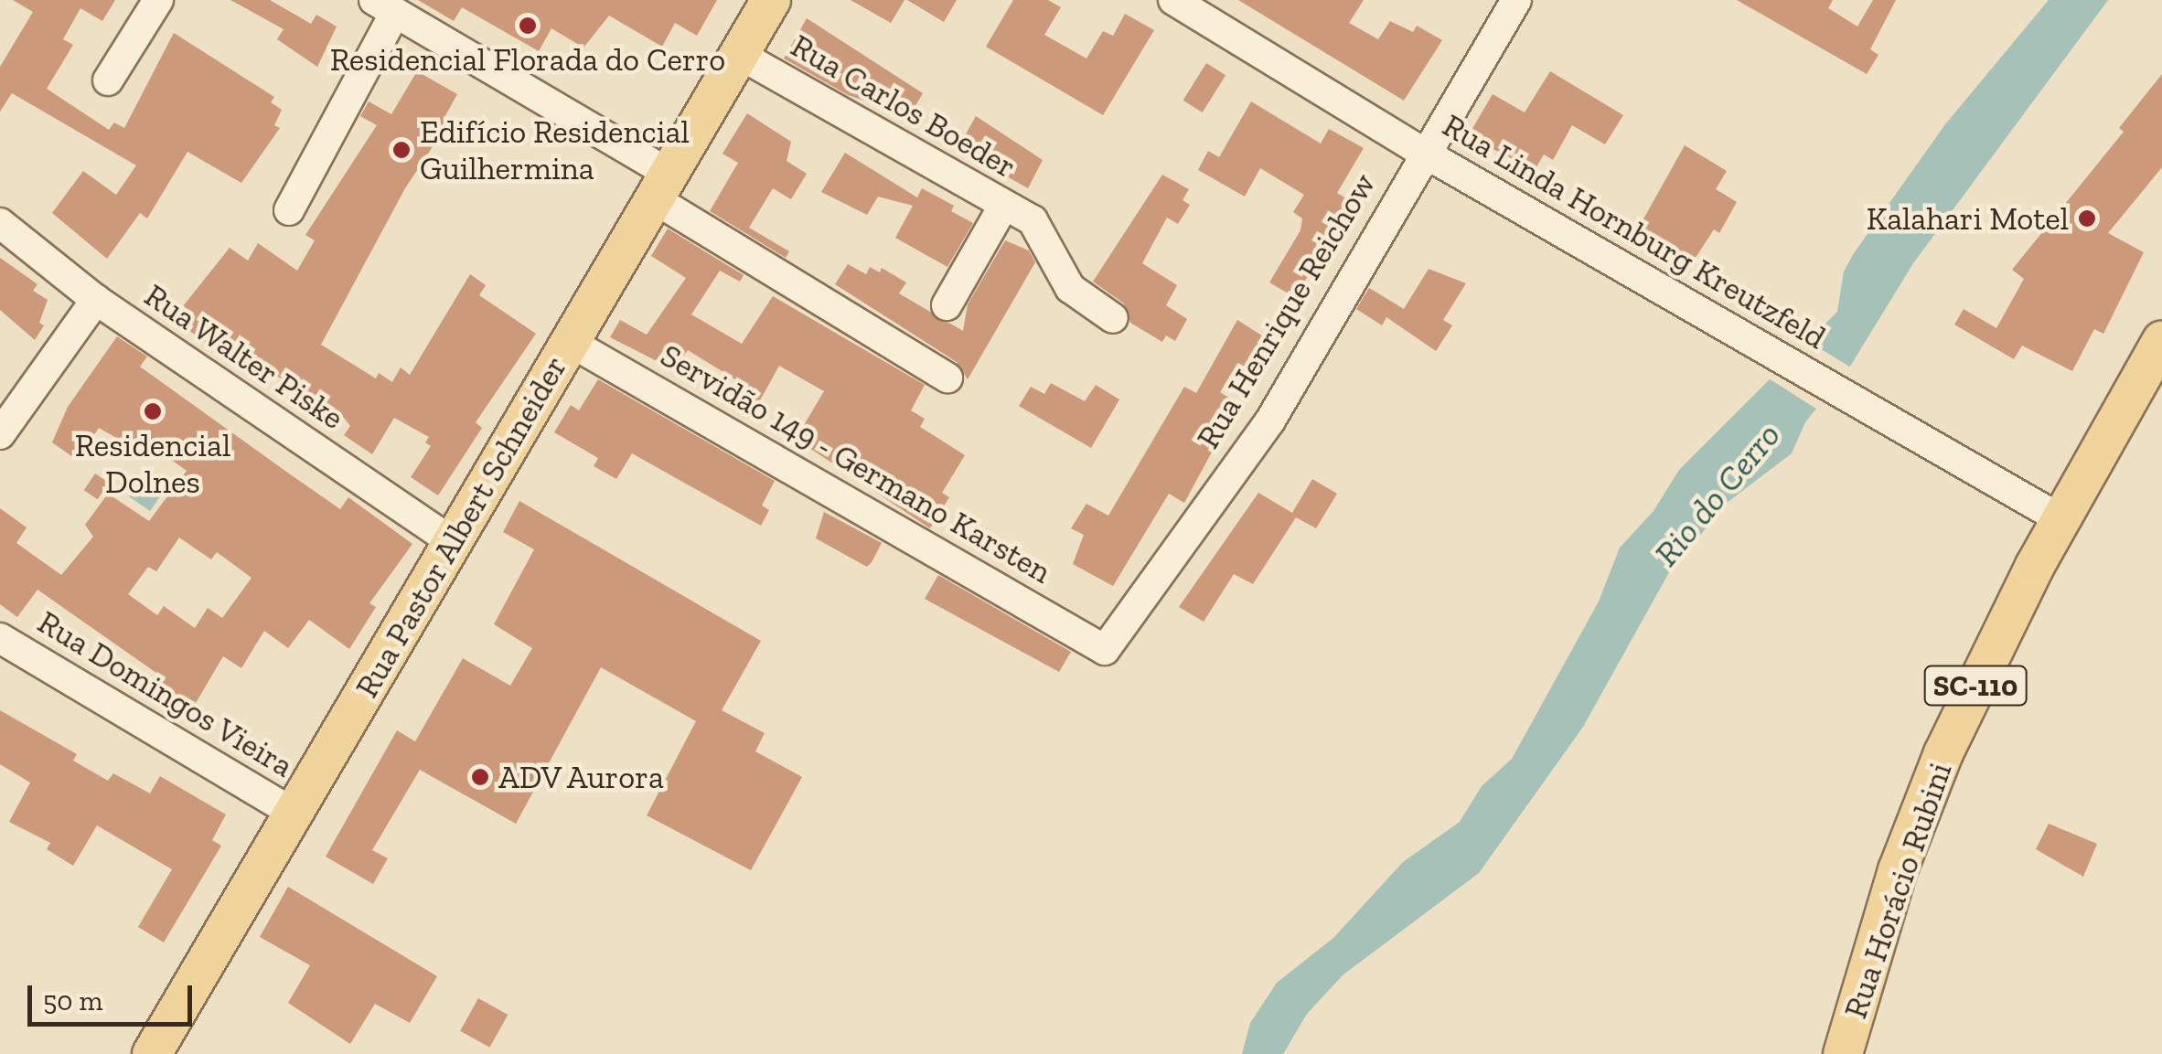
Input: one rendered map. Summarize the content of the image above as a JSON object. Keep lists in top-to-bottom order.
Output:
{
  "streets": {
    "main road": ["Rua Pastor Albert Schneider", "SC-110", "Rua Horácio Rubini"],
    "street": [
      "Rua Carlos Boeder",
      "Rua Linda Hornburg Kreutzfeld",
      "Rua Henrique Reichow",
      "Rua Walter Piske",
      "Servidão 149 - Germano Karsten",
      "Rua Domingos Vieira"
    ]
  },
  "crossings": [
    ["Rua Carlos Boeder", "Rua Pastor Albert Schneider"],
    ["Rua Linda Hornburg Kreutzfeld", "Rua Henrique Reichow"],
    ["Rua Linda Hornburg Kreutzfeld", "Rua Horácio Rubini"],
    ["Rua Henrique Reichow", "Servidão 149 - Germano Karsten"],
    ["Rua Walter Piske", "Rua Pastor Albert Schneider"],
    ["Servidão 149 - Germano Karsten", "Rua Pastor Albert Schneider"],
    ["Rua Pastor Albert Schneider", "Rua Domingos Vieira"]
  ],
  "water": ["Rio do Cerro"],
  "places": [
    "Residencial Florada do Cerro",
    "Edifício Residencial Guilhermina",
    "Kalahari Motel",
    "Residencial Dolnes",
    "ADV Aurora"
  ],
  "scale_bar": "50 m"
}
